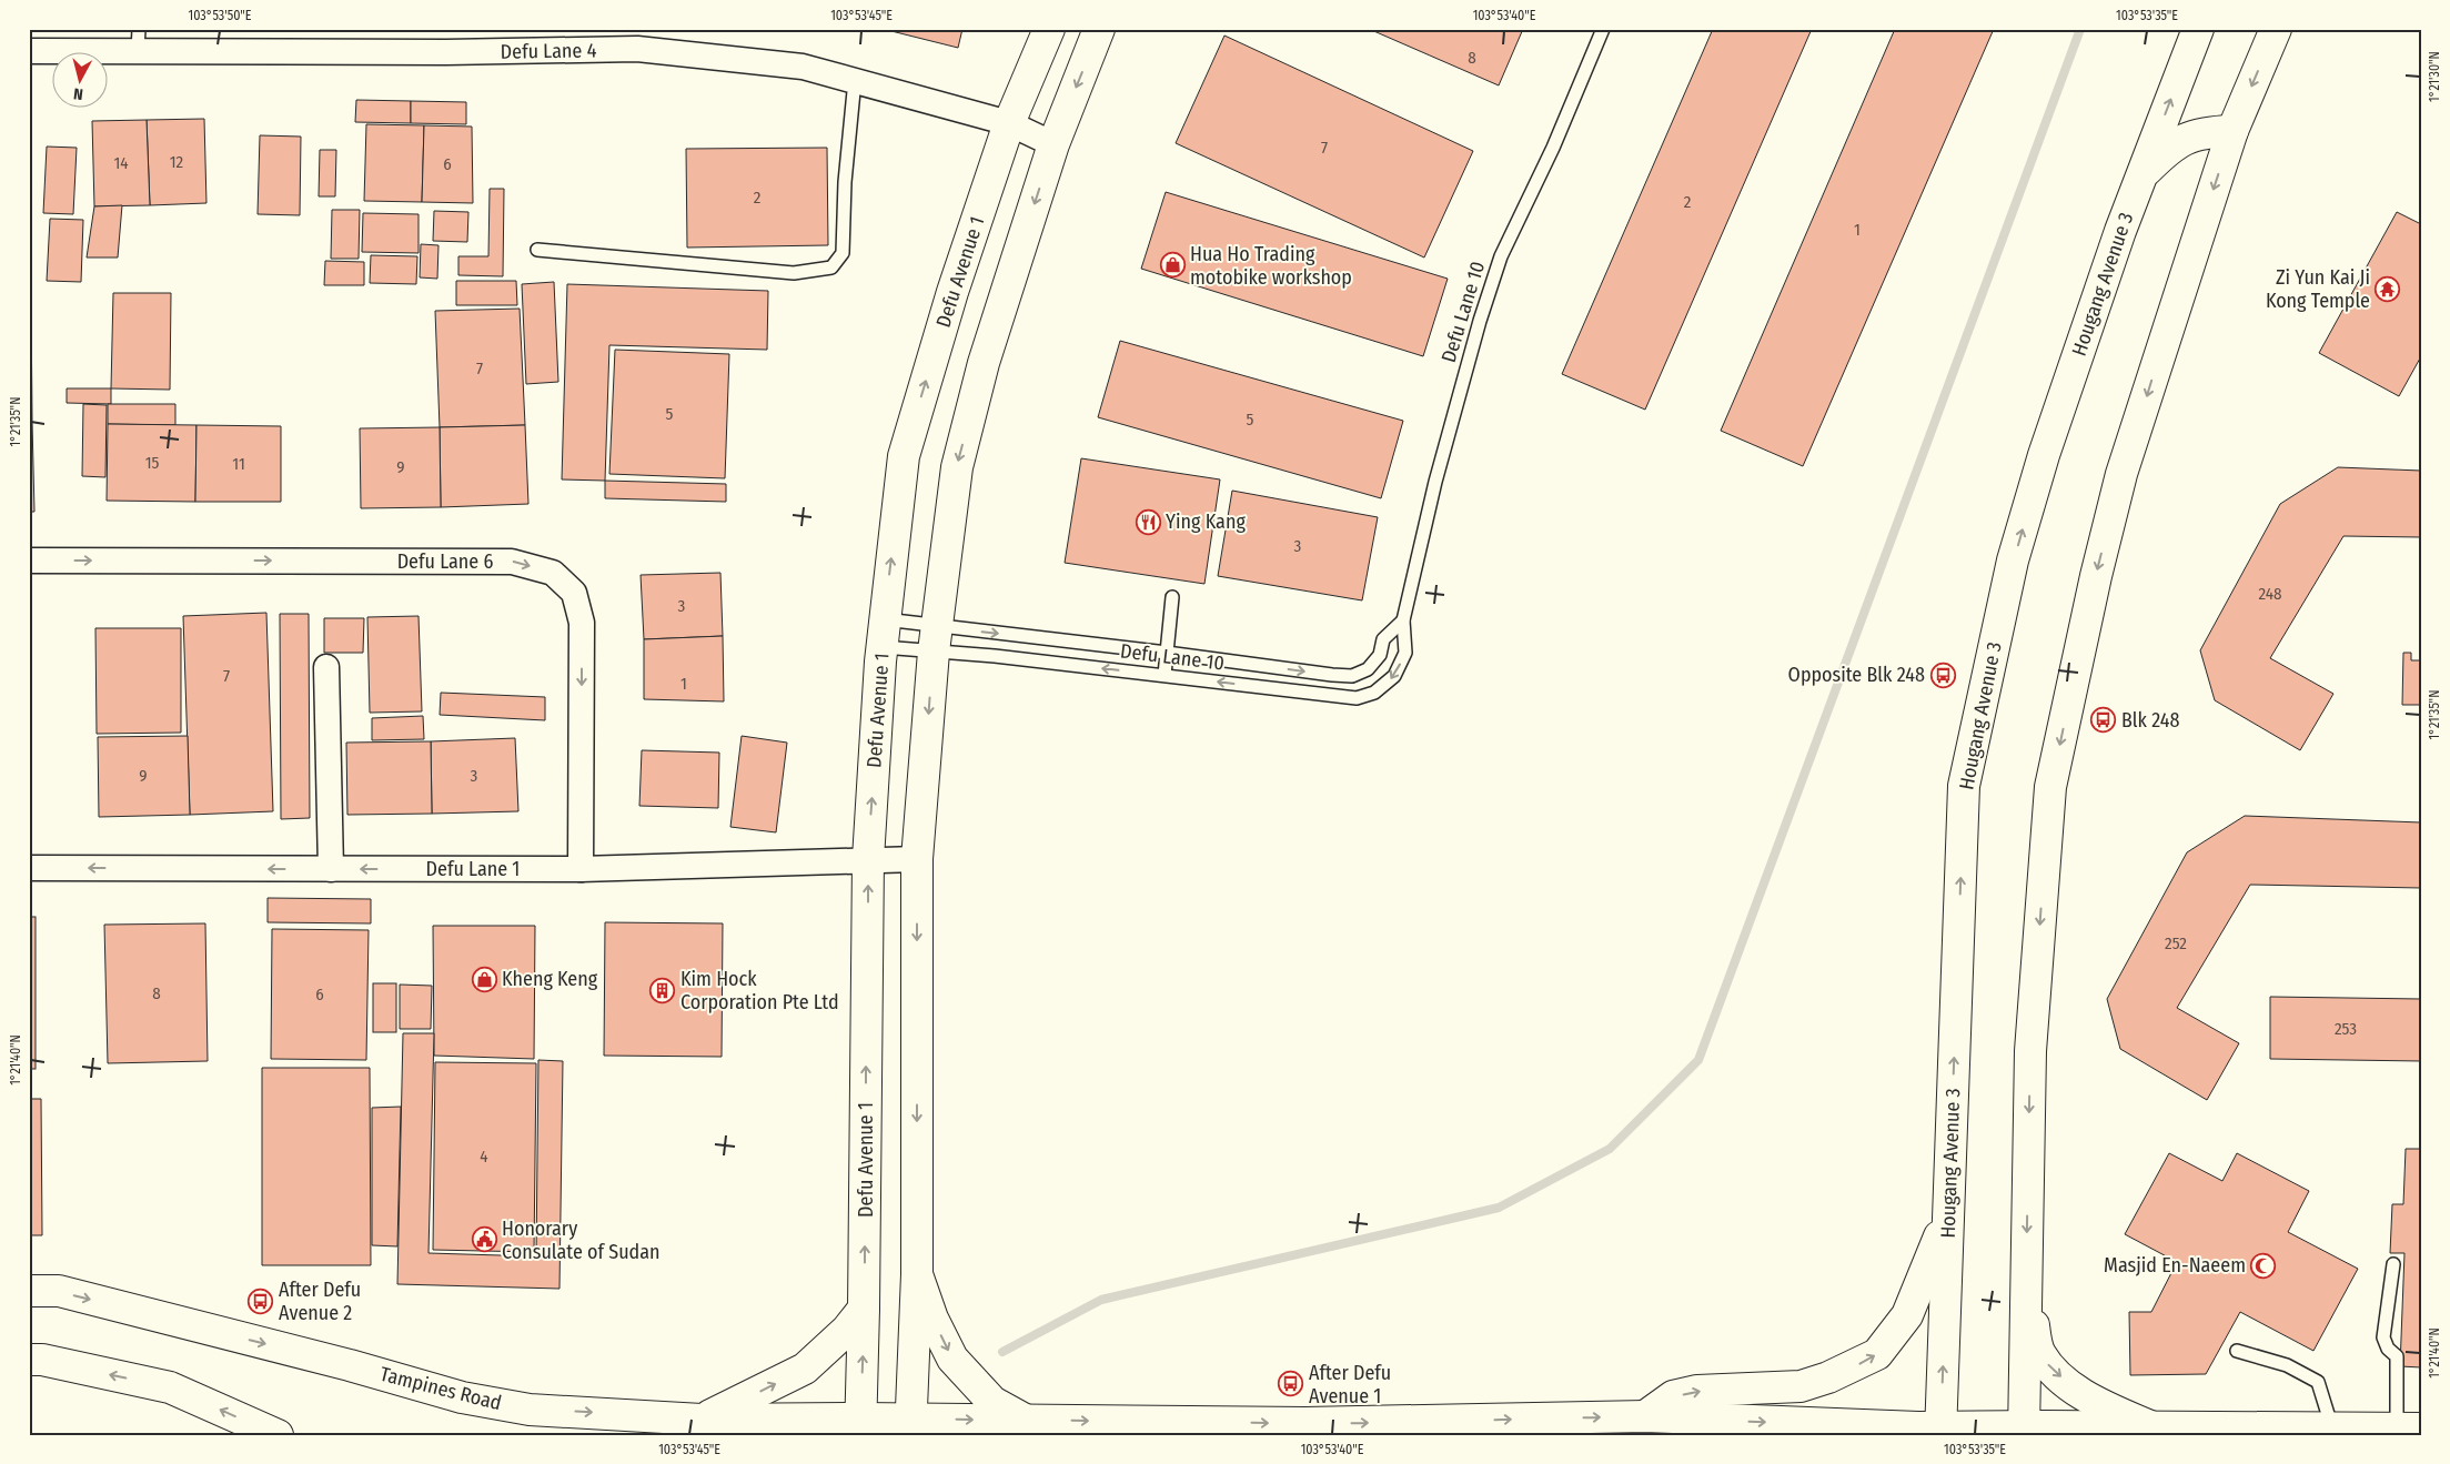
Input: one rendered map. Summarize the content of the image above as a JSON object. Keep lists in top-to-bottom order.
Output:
{
  "streets": {
    "main road": ["Defu Avenue 1", "Hougang Avenue 3", "Tampines Road"],
    "street": ["Defu Lane 4", "Defu Lane 6", "Defu Lane 1"],
    "lane": ["Defu Lane 10"]
  },
  "crossings": [
    ["Defu Lane 4", "Defu Avenue 1"],
    ["Defu Avenue 1", "Defu Lane 10"],
    ["Defu Avenue 1", "Defu Lane 1"],
    ["Defu Avenue 1", "Tampines Road"],
    ["Hougang Avenue 3", "Tampines Road"],
    ["Defu Lane 6", "Defu Lane 1"]
  ],
  "one_way": ["Defu Lane 1", "Tampines Road"],
  "places": {
    "shop": ["Hua Ho Trading motobike workshop", "Kheng Keng"],
    "temple": ["Zi Yun Kai Ji Kong Temple"],
    "restaurant": ["Ying Kang"],
    "bus stop": [
      "Opposite Blk 248",
      "Blk 248",
      "After Defu Avenue 2",
      "After Defu Avenue 1"
    ],
    "building": ["Kim Hock Corporation Pte Ltd"],
    "public building": ["Honorary Consulate of Sudan"],
    "mosque": ["Masjid En-Naeem"]
  },
  "house_numbers": [
    "8",
    "7",
    "12",
    "14",
    "6",
    "2",
    "2",
    "1",
    "7",
    "5",
    "5",
    "15",
    "11",
    "9",
    "3",
    "248",
    "3",
    "7",
    "1",
    "9",
    "3",
    "252",
    "8",
    "6",
    "253",
    "4"
  ],
  "north": "bottom",
  "coordinates": [
    "103°53'50\"E",
    "103°53'45\"E",
    "103°53'40\"E",
    "103°53'35\"E",
    "1°21'30\"N",
    "1°21'35\"N",
    "1°21'40\"N"
  ]
}
